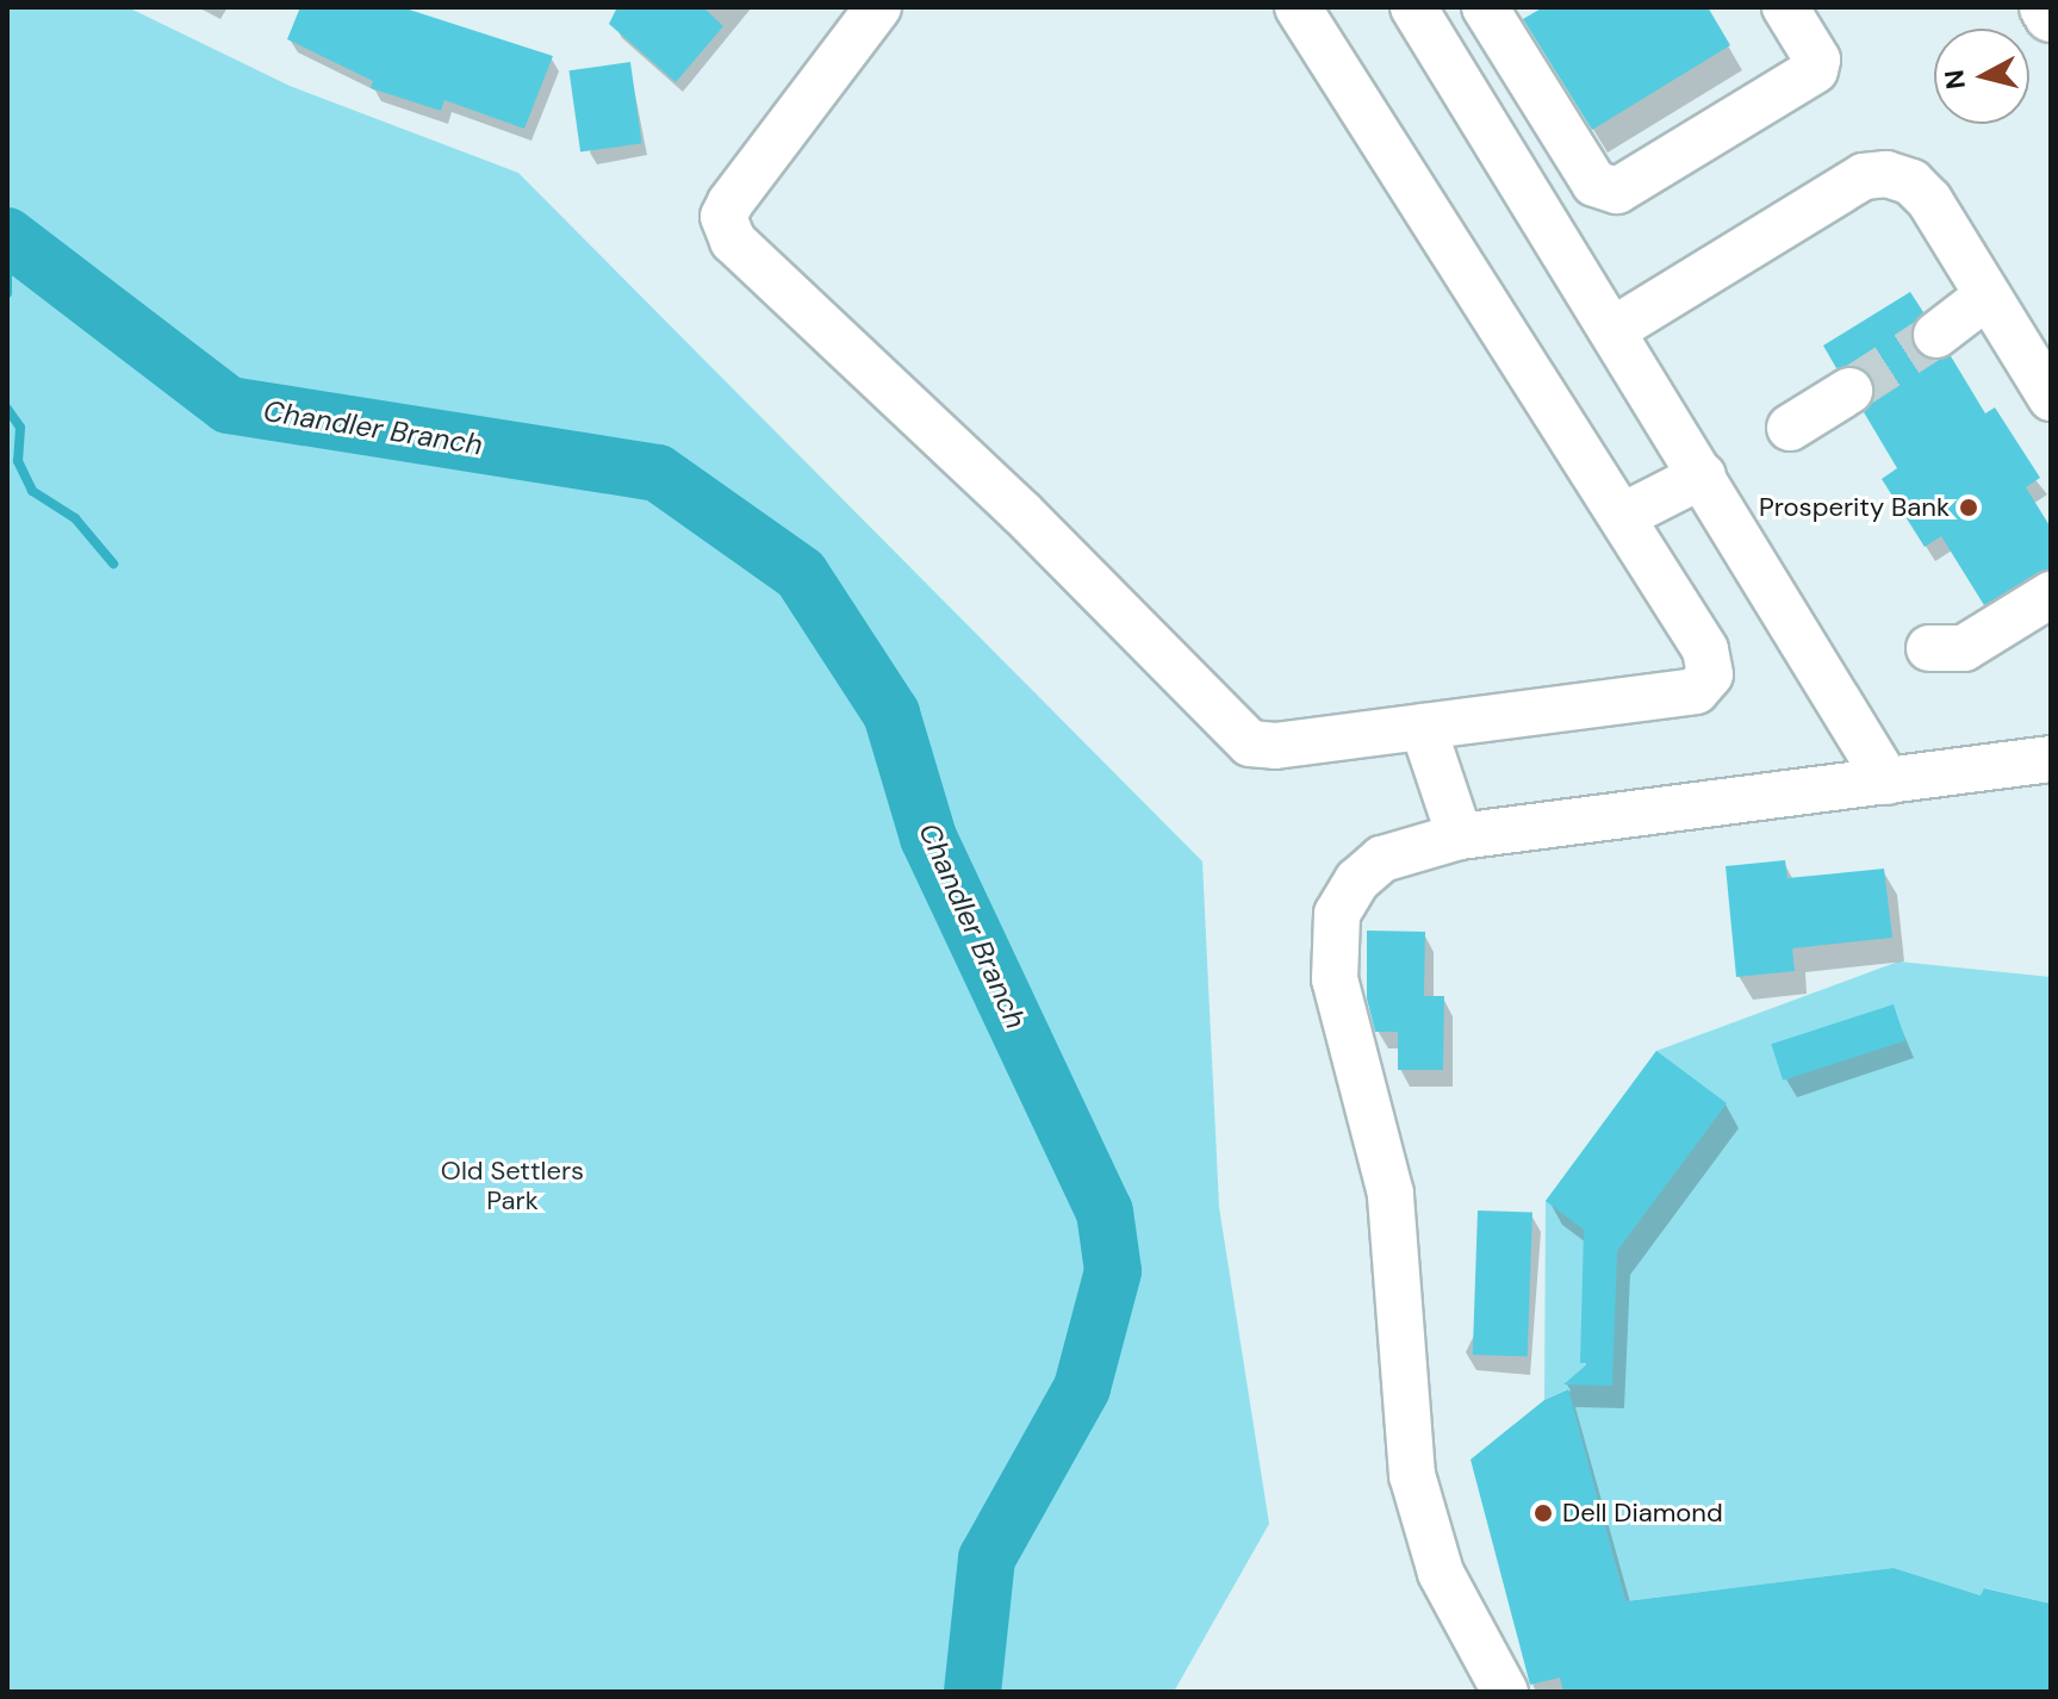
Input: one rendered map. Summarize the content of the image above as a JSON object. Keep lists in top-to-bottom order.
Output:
{
  "water": ["Chandler Branch"],
  "parks": ["Old Settlers Park"],
  "places": ["Prosperity Bank", "Dell Diamond"],
  "north": "left"
}
